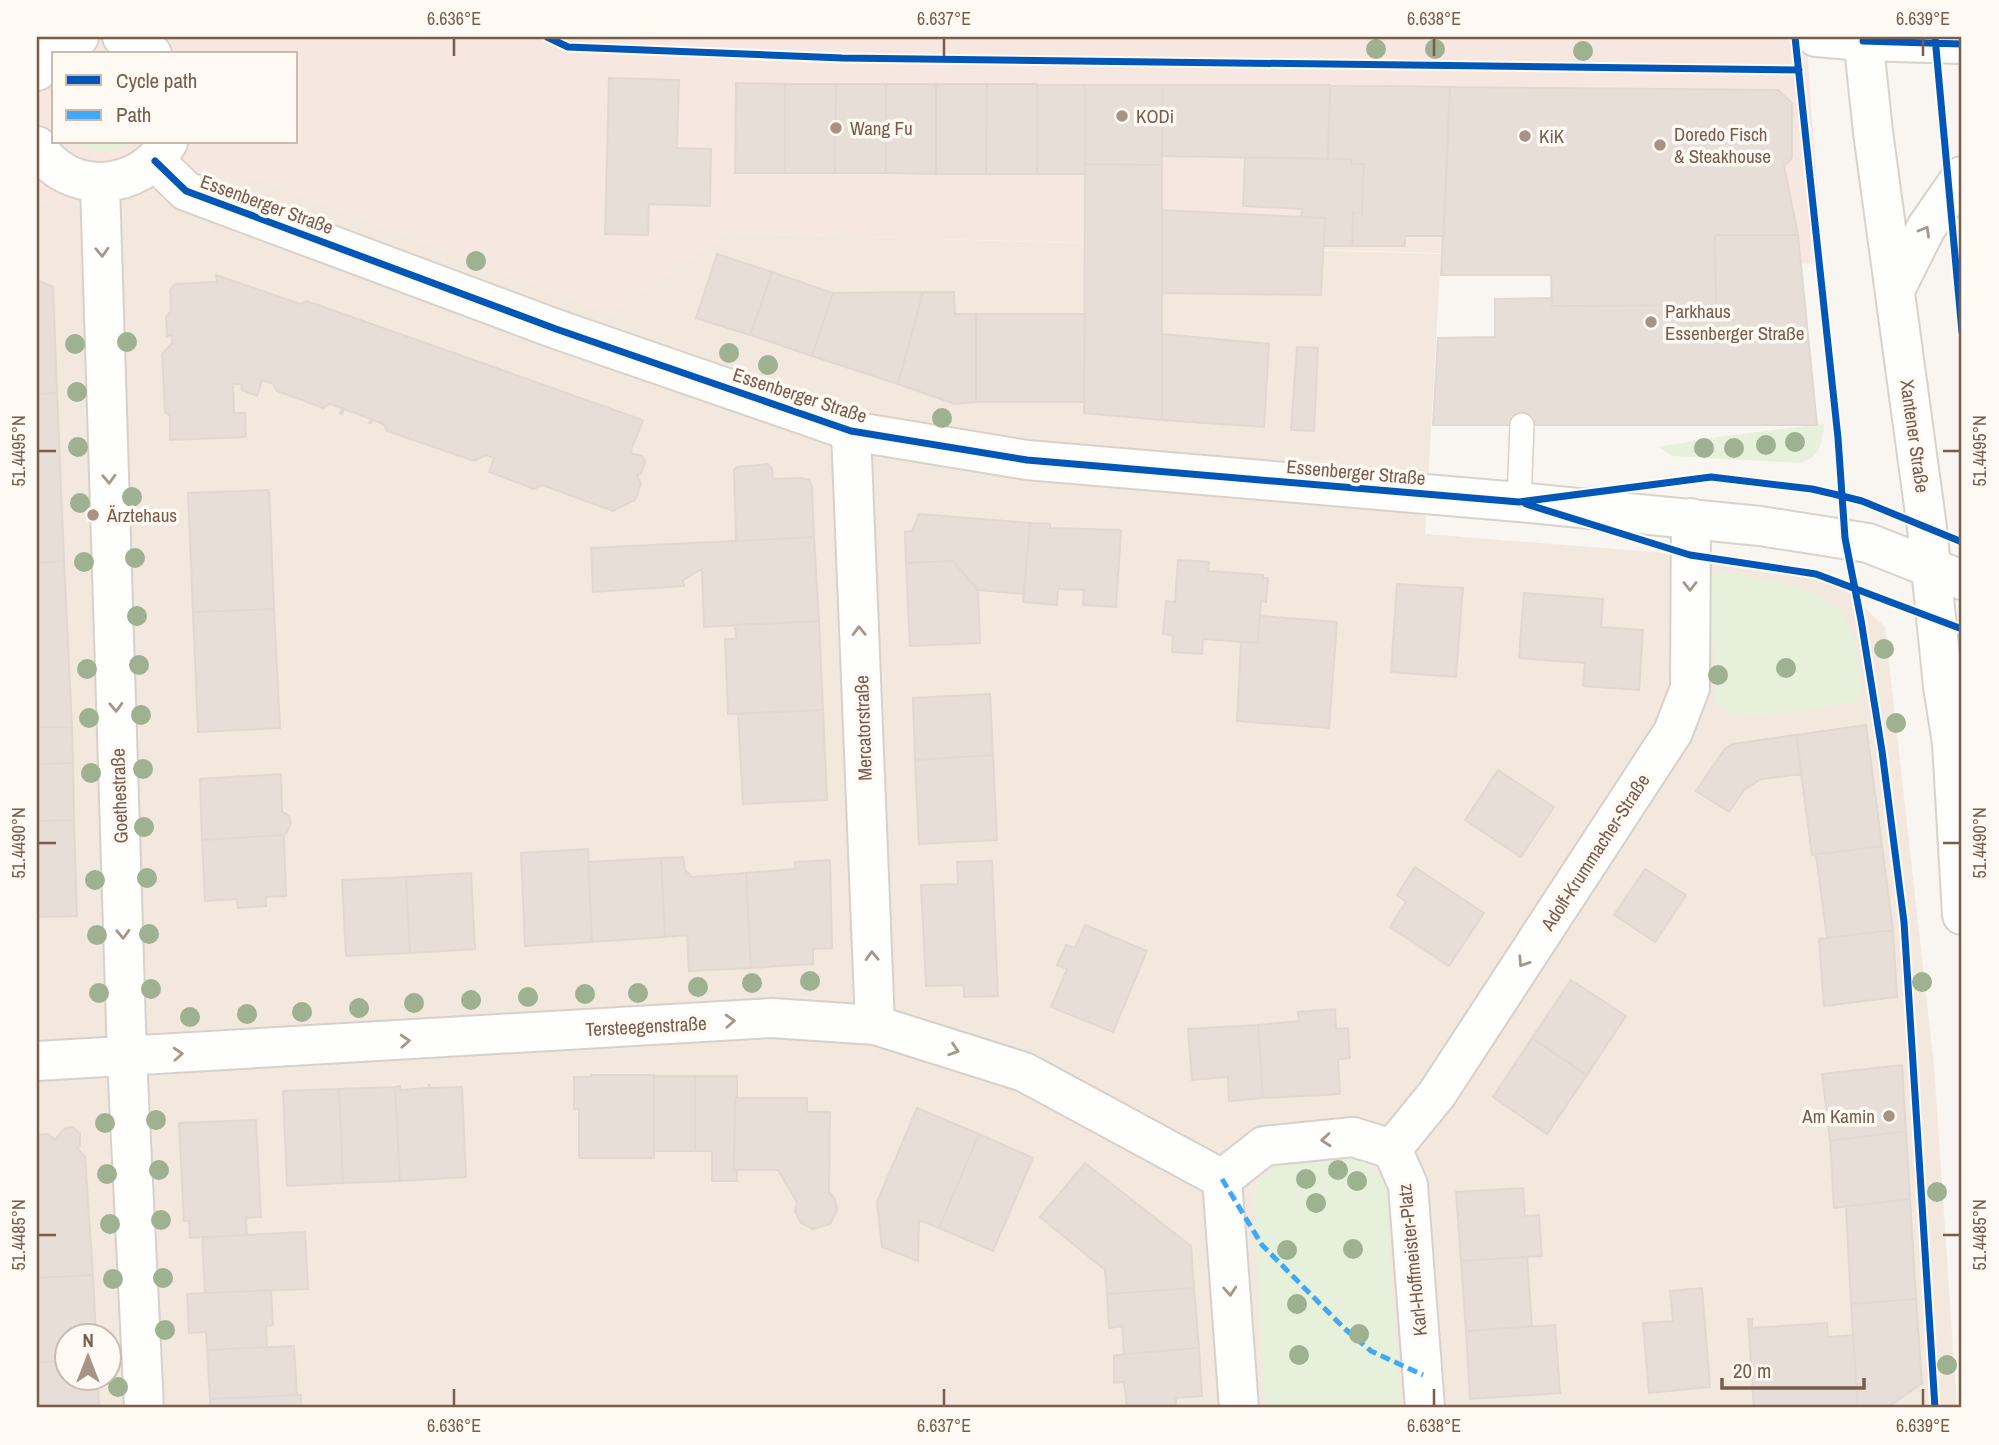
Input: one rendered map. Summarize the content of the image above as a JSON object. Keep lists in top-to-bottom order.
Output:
{
  "streets": {
    "street": [
      "Essenberger Straße",
      "Xantener Straße",
      "Mercatorstraße",
      "Goethestraße",
      "Adolf-Krummacher-Straße",
      "Tersteegenstraße",
      "Karl-Hoffmeister-Platz"
    ]
  },
  "crossings": [
    ["Essenberger Straße", "Xantener Straße"],
    ["Essenberger Straße", "Mercatorstraße"],
    ["Essenberger Straße", "Adolf-Krummacher-Straße"],
    ["Mercatorstraße", "Tersteegenstraße"],
    ["Goethestraße", "Tersteegenstraße"],
    ["Adolf-Krummacher-Straße", "Karl-Hoffmeister-Platz"]
  ],
  "one_way": [
    "Mercatorstraße",
    "Goethestraße",
    "Adolf-Krummacher-Straße",
    "Tersteegenstraße"
  ],
  "places": [
    "KODi",
    "Wang Fu",
    "KiK",
    "Doredo Fisch & Steakhouse",
    "Parkhaus Essenberger Straße",
    "Ärztehaus",
    "Am Kamin"
  ],
  "legend": ["Cycle path", "Path"],
  "scale_bar": "20 m",
  "north": "top",
  "coordinates": [
    "6.636°E",
    "6.637°E",
    "6.638°E",
    "6.639°E",
    "51.4495°N",
    "51.4490°N",
    "51.4485°N"
  ]
}
